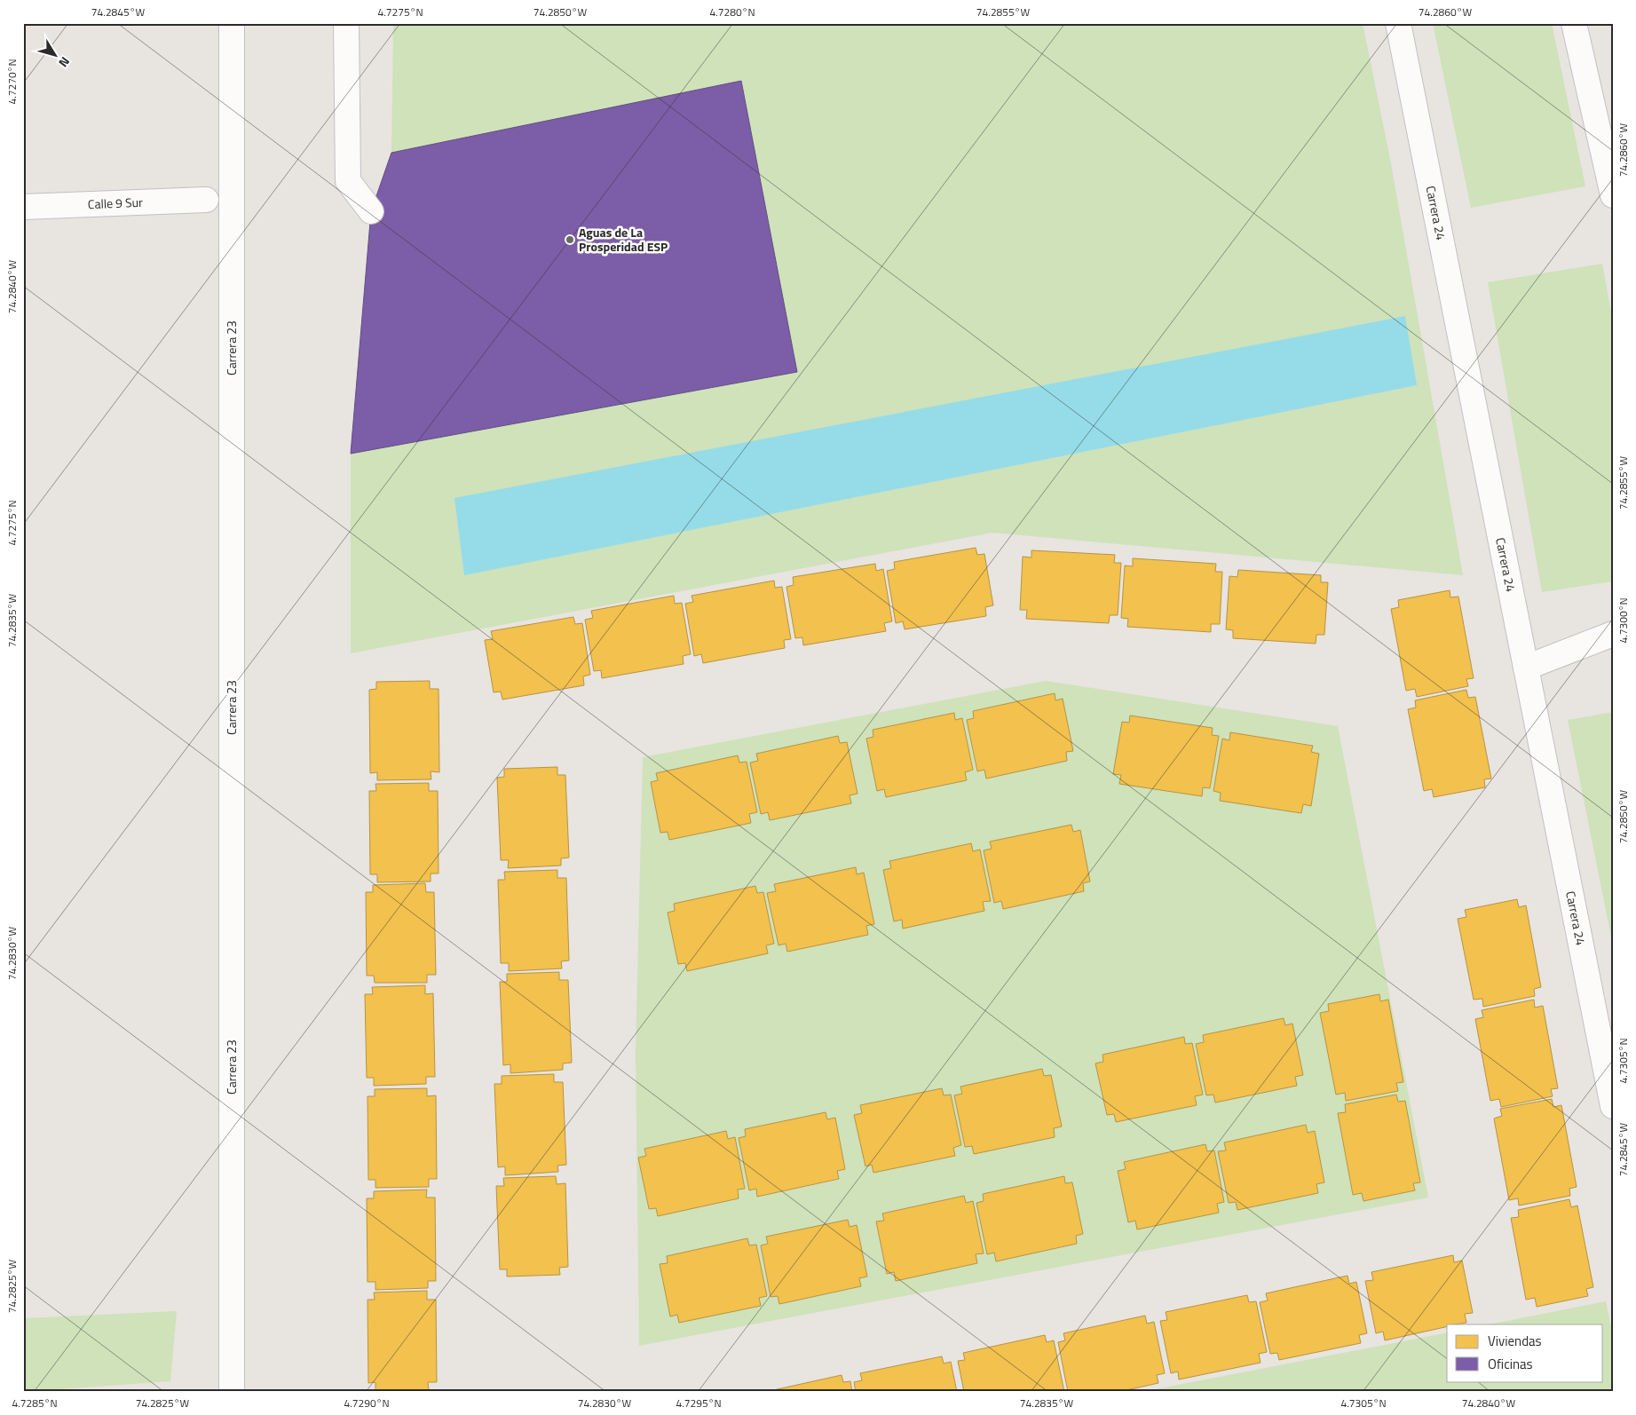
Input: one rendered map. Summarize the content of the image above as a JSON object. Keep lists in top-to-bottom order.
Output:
{
  "streets": {
    "street": ["Calle 9 Sur", "Carrera 24", "Carrera 23"]
  },
  "places": ["Aguas de La Prosperidad ESP"],
  "legend": ["Viviendas", "Oficinas"],
  "north": "bottom right",
  "coordinates": [
    "74.2845°W",
    "4.7275°N",
    "74.2850°W",
    "4.7280°N",
    "74.2855°W",
    "74.2860°W",
    "4.7270°N",
    "74.2840°W",
    "74.2835°W",
    "4.7300°N",
    "74.2830°W",
    "4.7305°N",
    "74.2825°W",
    "4.7285°N",
    "4.7290°N",
    "4.7295°N"
  ]
}
